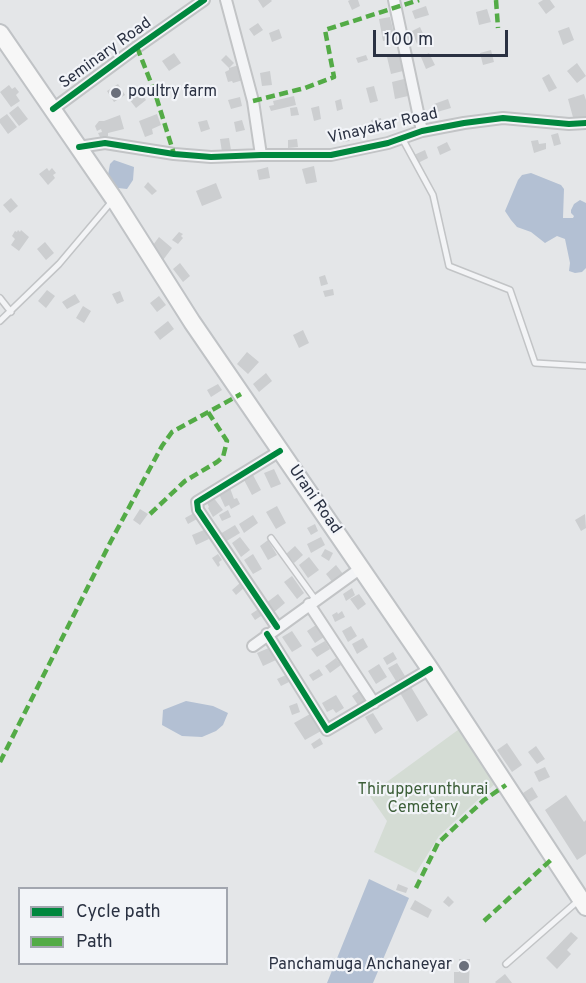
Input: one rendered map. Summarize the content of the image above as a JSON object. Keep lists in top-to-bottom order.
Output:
{
  "streets": {
    "main road": ["Urani Road"],
    "street": ["Seminary Road", "Vinayakar Road"]
  },
  "crossings": [
    ["Seminary Road", "Urani Road"],
    ["Vinayakar Road", "Urani Road"]
  ],
  "parks": ["Thirupperunthurai Cemetery"],
  "places": ["poultry farm", "Panchamuga Anchaneyar"],
  "legend": ["Cycle path", "Path"],
  "scale_bar": "100 m"
}
